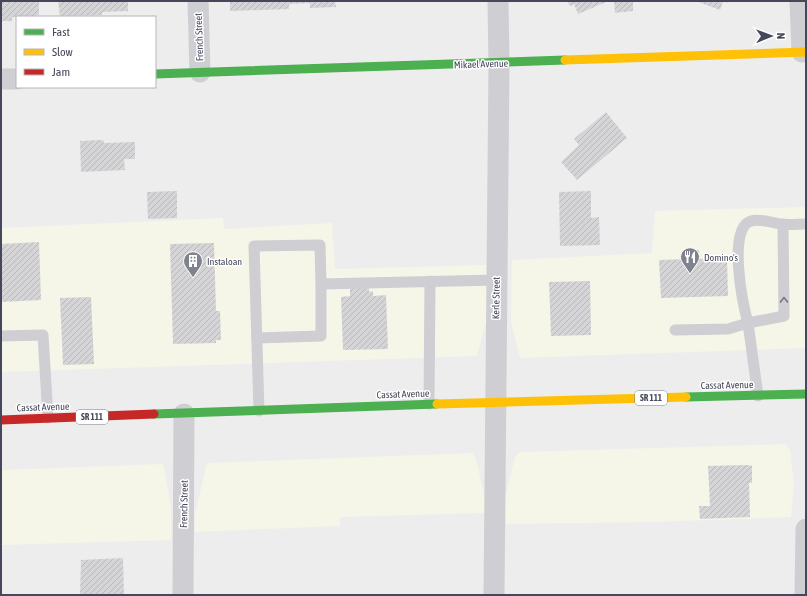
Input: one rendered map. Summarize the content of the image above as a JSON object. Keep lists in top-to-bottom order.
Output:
{
  "streets": {
    "main road": ["Mikael Avenue", "Cassat Avenue", "SR 111"],
    "street": ["French Street", "Kerle Street"]
  },
  "crossings": [
    ["French Street", "Mikael Avenue"],
    ["French Street", "Cassat Avenue"],
    ["Mikael Avenue", "Kerle Street"],
    ["Kerle Street", "Cassat Avenue"]
  ],
  "places": {
    "restaurant": ["Domino's"],
    "building": ["Instaloan"]
  },
  "legend": ["Fast", "Slow", "Jam"],
  "north": "right"
}
